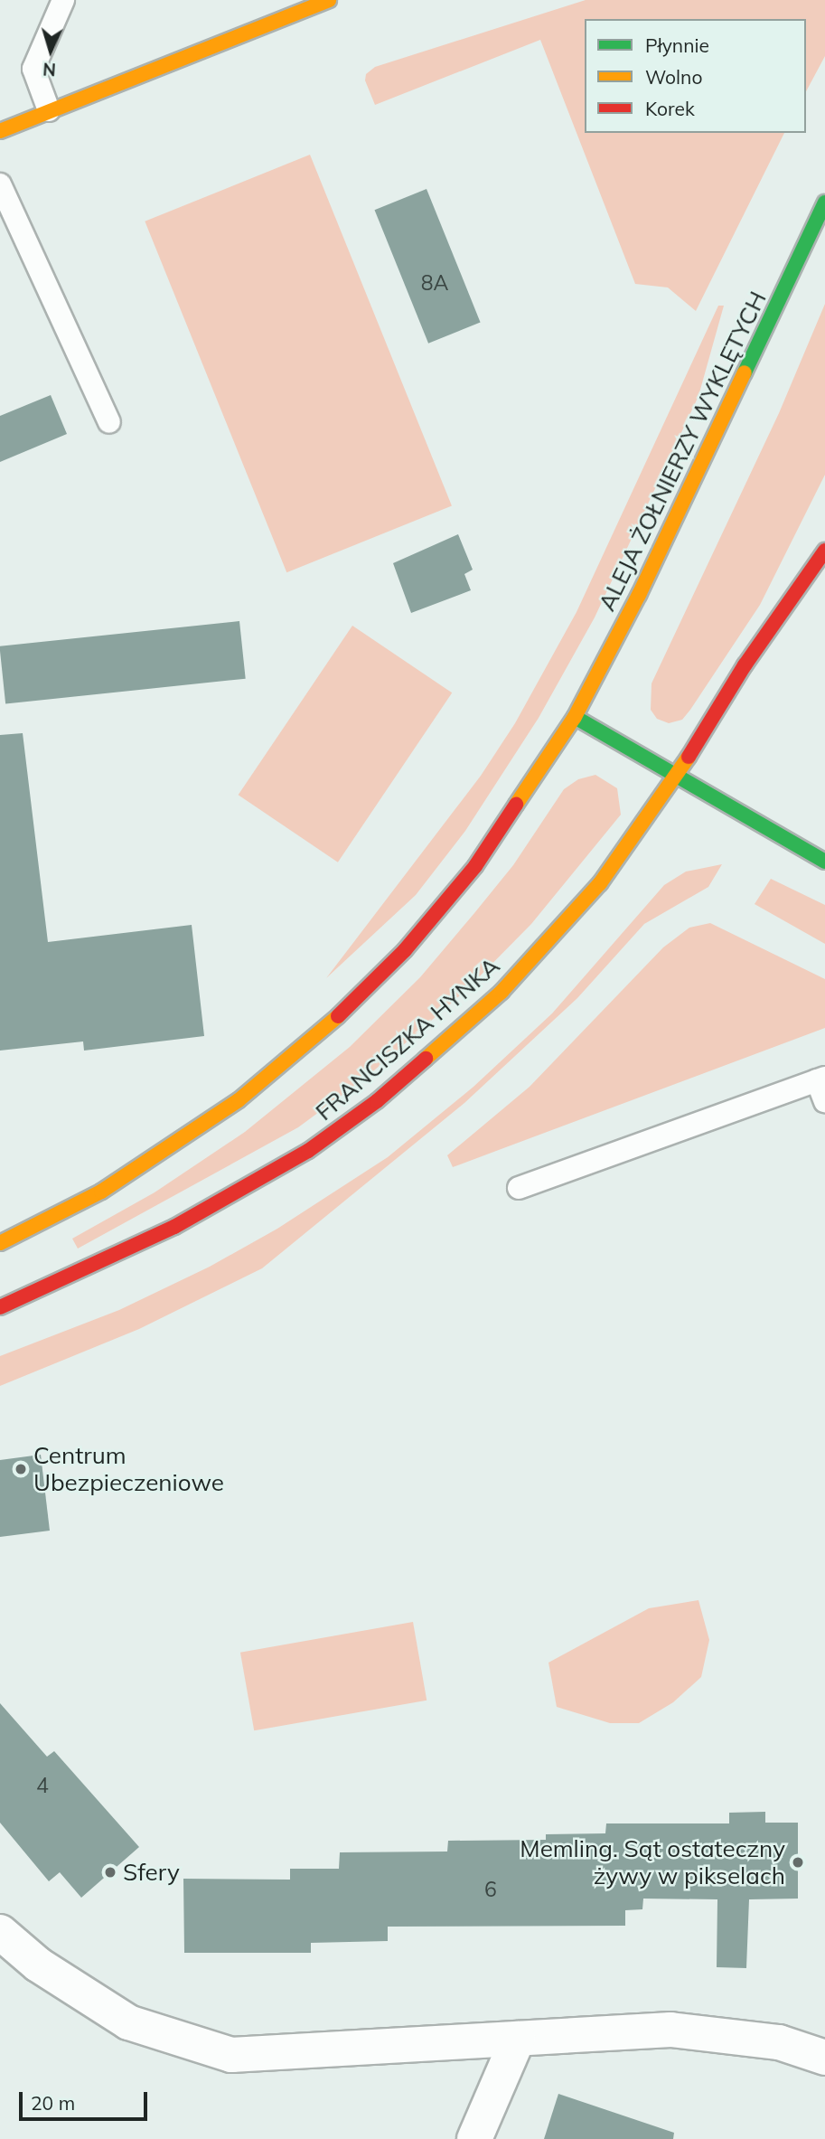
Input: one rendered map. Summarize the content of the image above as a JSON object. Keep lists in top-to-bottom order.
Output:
{
  "streets": {
    "main road": ["ALEJA ŻOŁNIERZY WYKLĘTYCH", "FRANCISZKA HYNKA"]
  },
  "places": ["Centrum Ubezpieczeniowe", "Memling. Sąt ostateczny żywy w pikselach", "Sfery"],
  "house_numbers": ["8A", "4", "6"],
  "legend": ["Płynnie", "Wolno", "Korek"],
  "scale_bar": "20 m",
  "north": "bottom"
}
